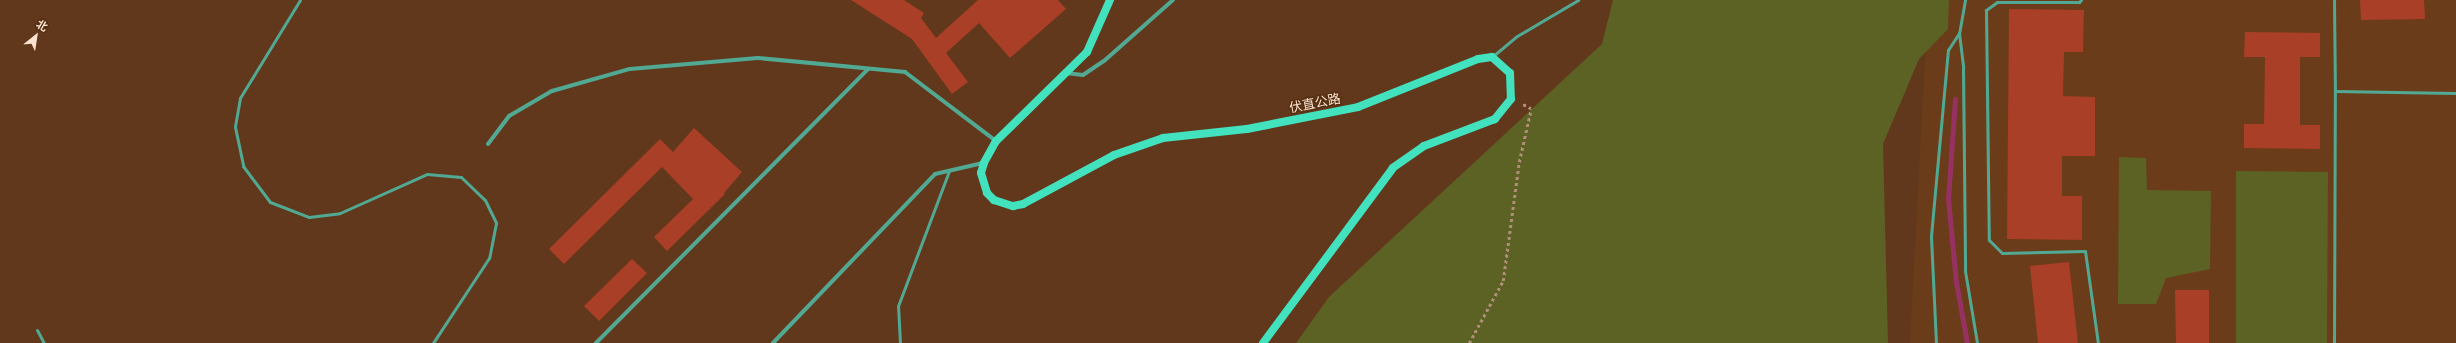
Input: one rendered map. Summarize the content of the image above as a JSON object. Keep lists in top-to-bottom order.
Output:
{
  "streets": {
    "main road": ["伏直公路"]
  },
  "north": "top right"
}
